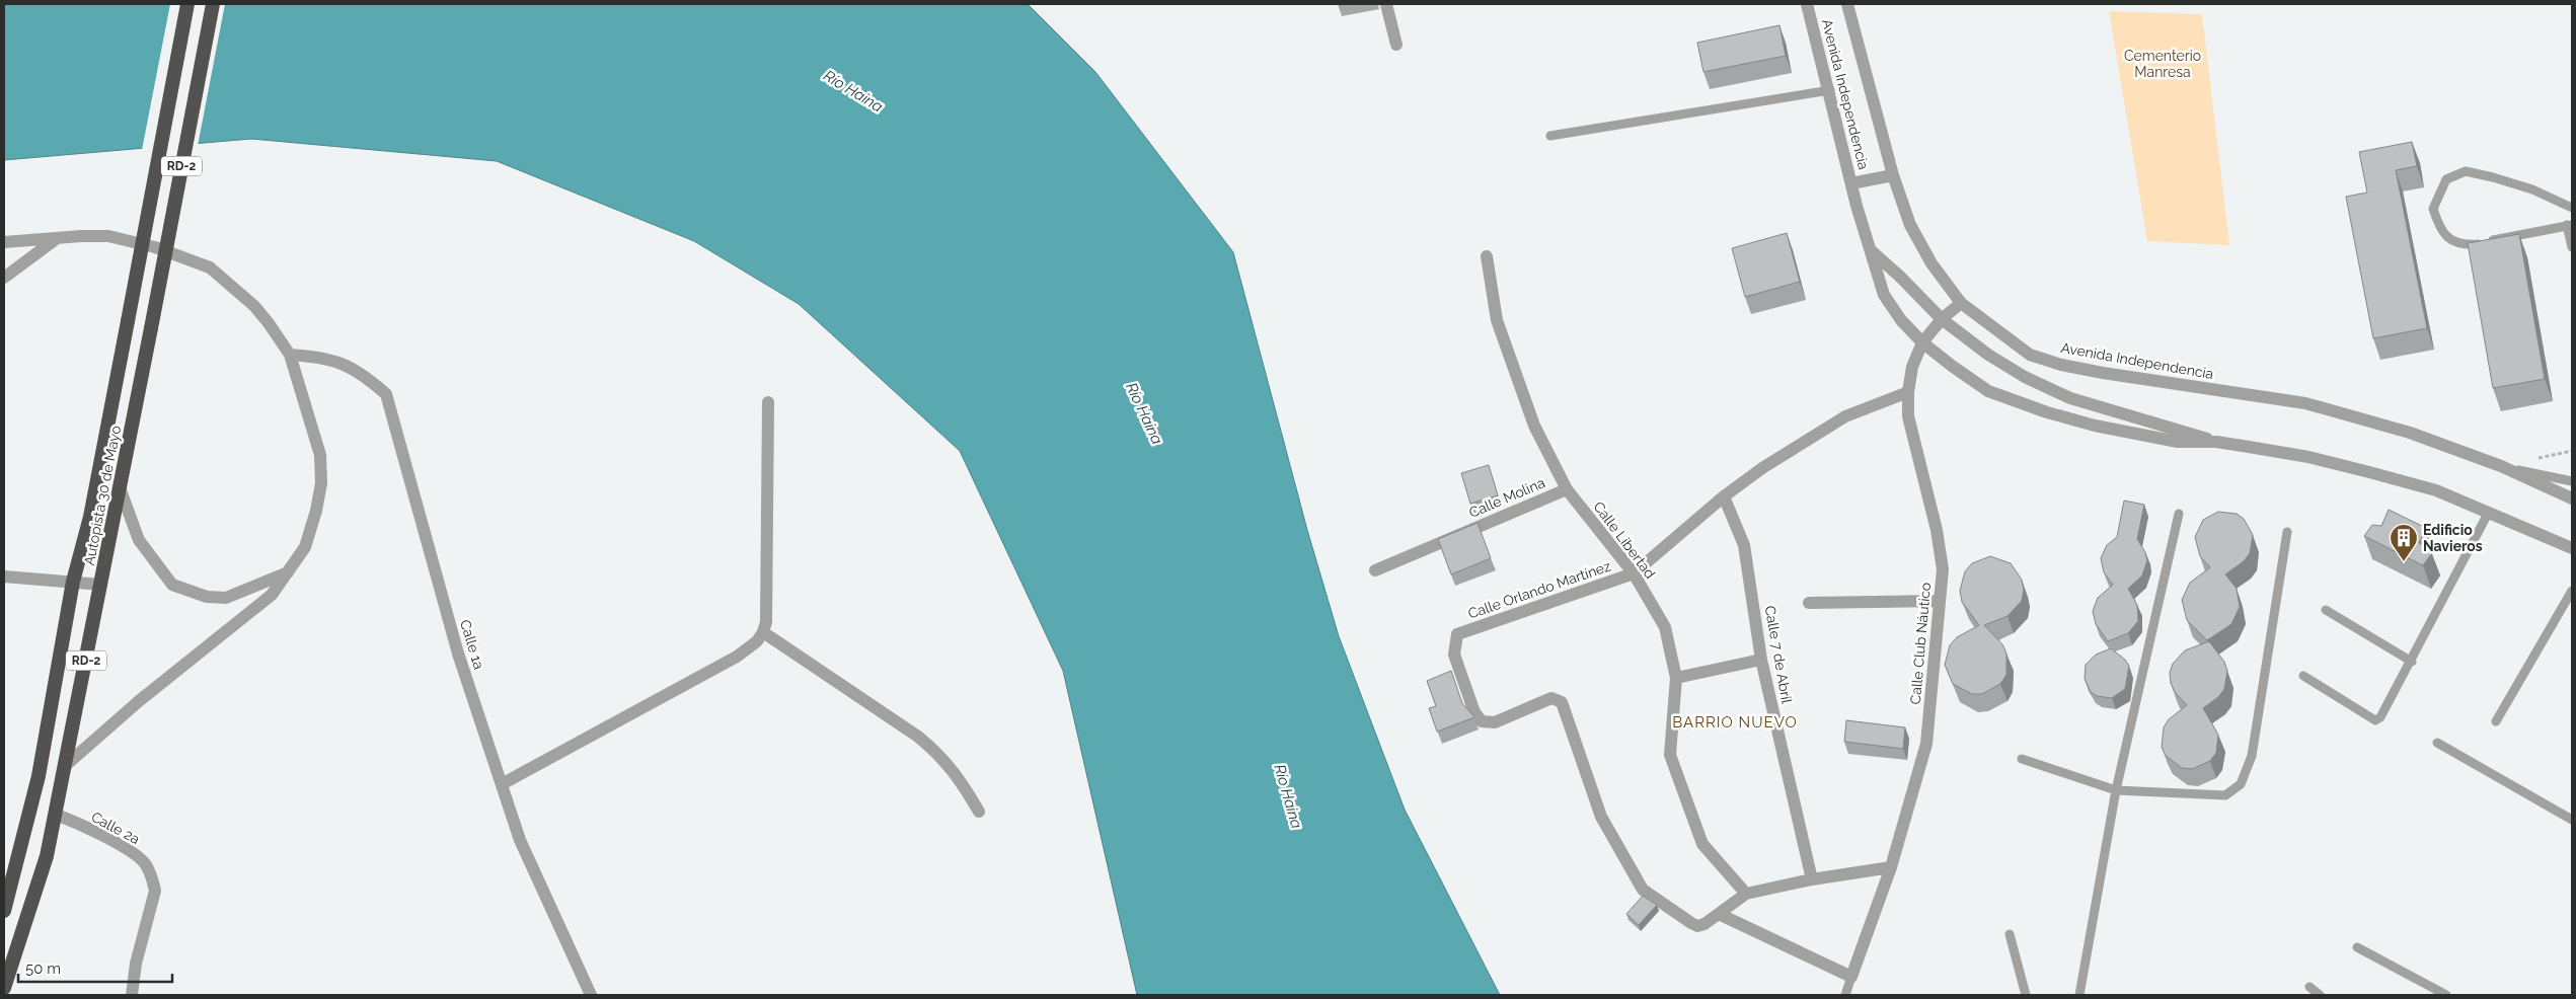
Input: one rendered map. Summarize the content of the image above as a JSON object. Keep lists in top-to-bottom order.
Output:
{
  "streets": {
    "highway": ["RD-2", "Autopista 30 de Mayo"],
    "street": [
      "Avenida Independencia",
      "Calle Molina",
      "Calle Libertad",
      "Calle Orlando Martínez",
      "Calle Club Náutico",
      "Calle 1a",
      "Calle 7 de Abril",
      "Calle 2a"
    ]
  },
  "crossings": [
    ["Avenida Independencia", "Calle Club Náutico"],
    ["Autopista 30 de Mayo", "Calle 2a"],
    ["Calle Molina", "Calle Libertad"],
    ["Calle Libertad", "Calle Orlando Martínez"],
    ["Calle Orlando Martínez", "Calle Club Náutico"],
    ["Calle Orlando Martínez", "Calle 7 de Abril"]
  ],
  "districts": ["BARRIO NUEVO"],
  "water": ["Río Haina"],
  "parks": ["Cementerio Manresa"],
  "places": {
    "building": ["Edificio Navieros"]
  },
  "scale_bar": "50 m"
}
